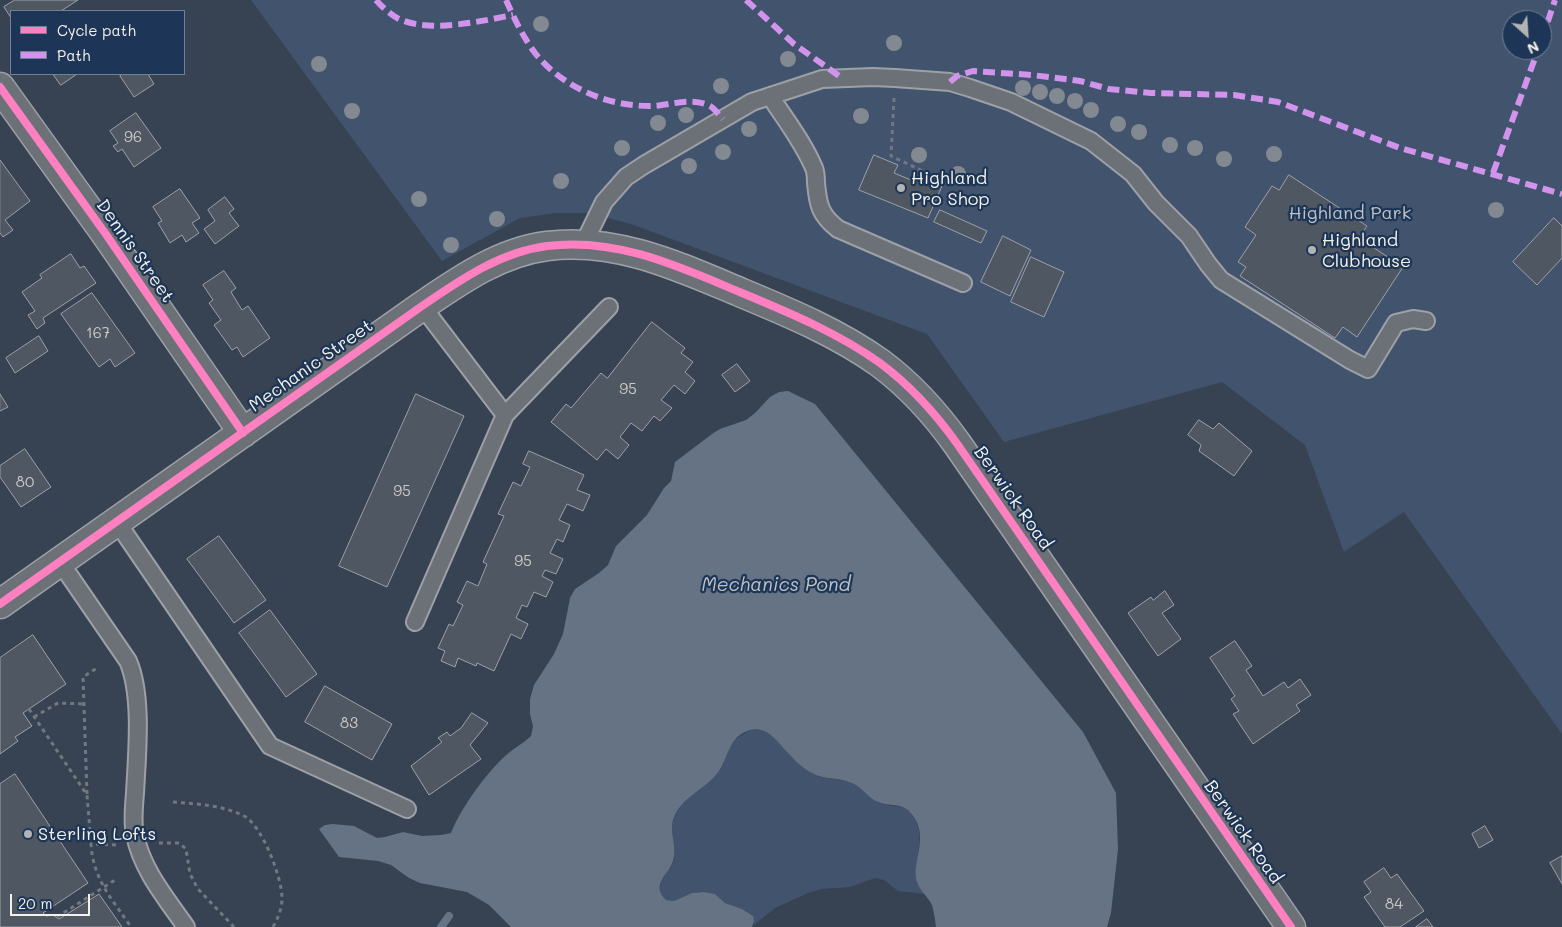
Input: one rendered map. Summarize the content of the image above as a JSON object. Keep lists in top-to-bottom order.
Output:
{
  "streets": {
    "street": ["Dennis Street", "Mechanic Street", "Berwick Road"]
  },
  "crossings": [
    ["Dennis Street", "Mechanic Street"],
    ["Mechanic Street", "Berwick Road"]
  ],
  "water": ["Mechanics Pond"],
  "parks": ["Highland Park"],
  "places": ["Highland Pro Shop", "Highland Clubhouse", "Sterling Lofts"],
  "house_numbers": [
    "96",
    "167",
    "95",
    "80",
    "95",
    "95",
    "83",
    "84"
  ],
  "legend": ["Cycle path", "Path"],
  "scale_bar": "20 m",
  "north": "bottom right"
}
